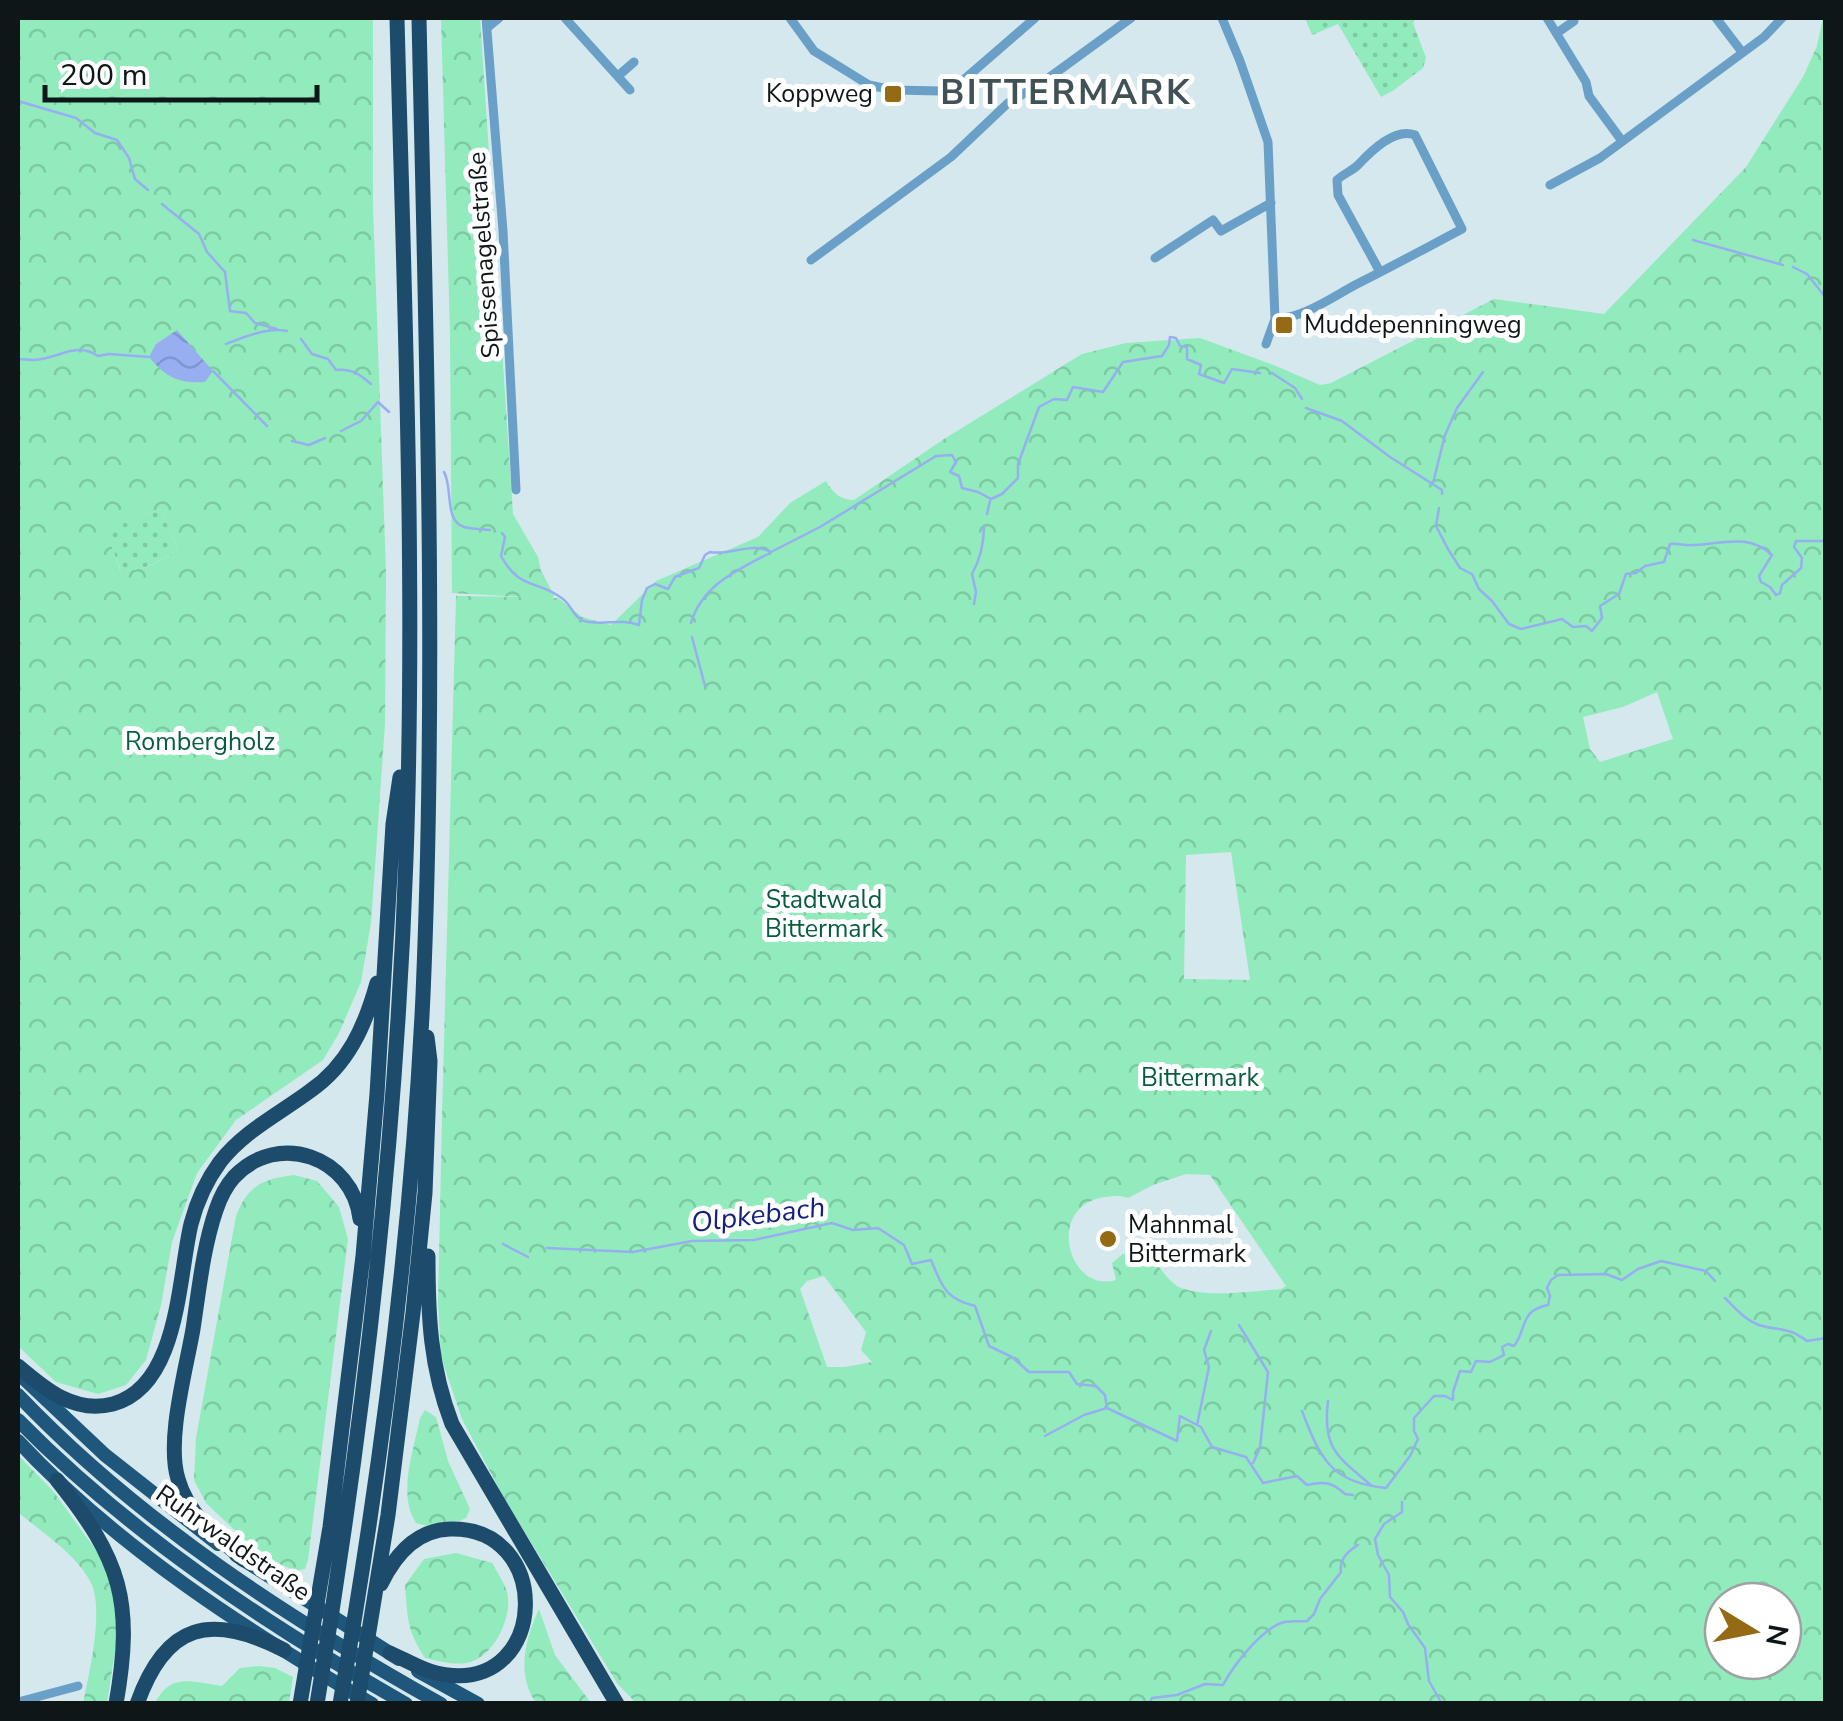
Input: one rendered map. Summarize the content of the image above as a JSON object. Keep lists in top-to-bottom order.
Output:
{
  "streets": {
    "highway": ["Ruhrwaldstraße"],
    "street": ["Spissenagelstraße"]
  },
  "districts": ["BITTERMARK"],
  "water": ["Olpkebach"],
  "parks": ["Rombergholz", "Stadtwald Bittermark", "Bittermark"],
  "places": {
    "transit": ["Koppweg", "Muddepenningweg"],
    "other": ["Mahnmal Bittermark"]
  },
  "scale_bar": "200 m",
  "north": "right"
}
